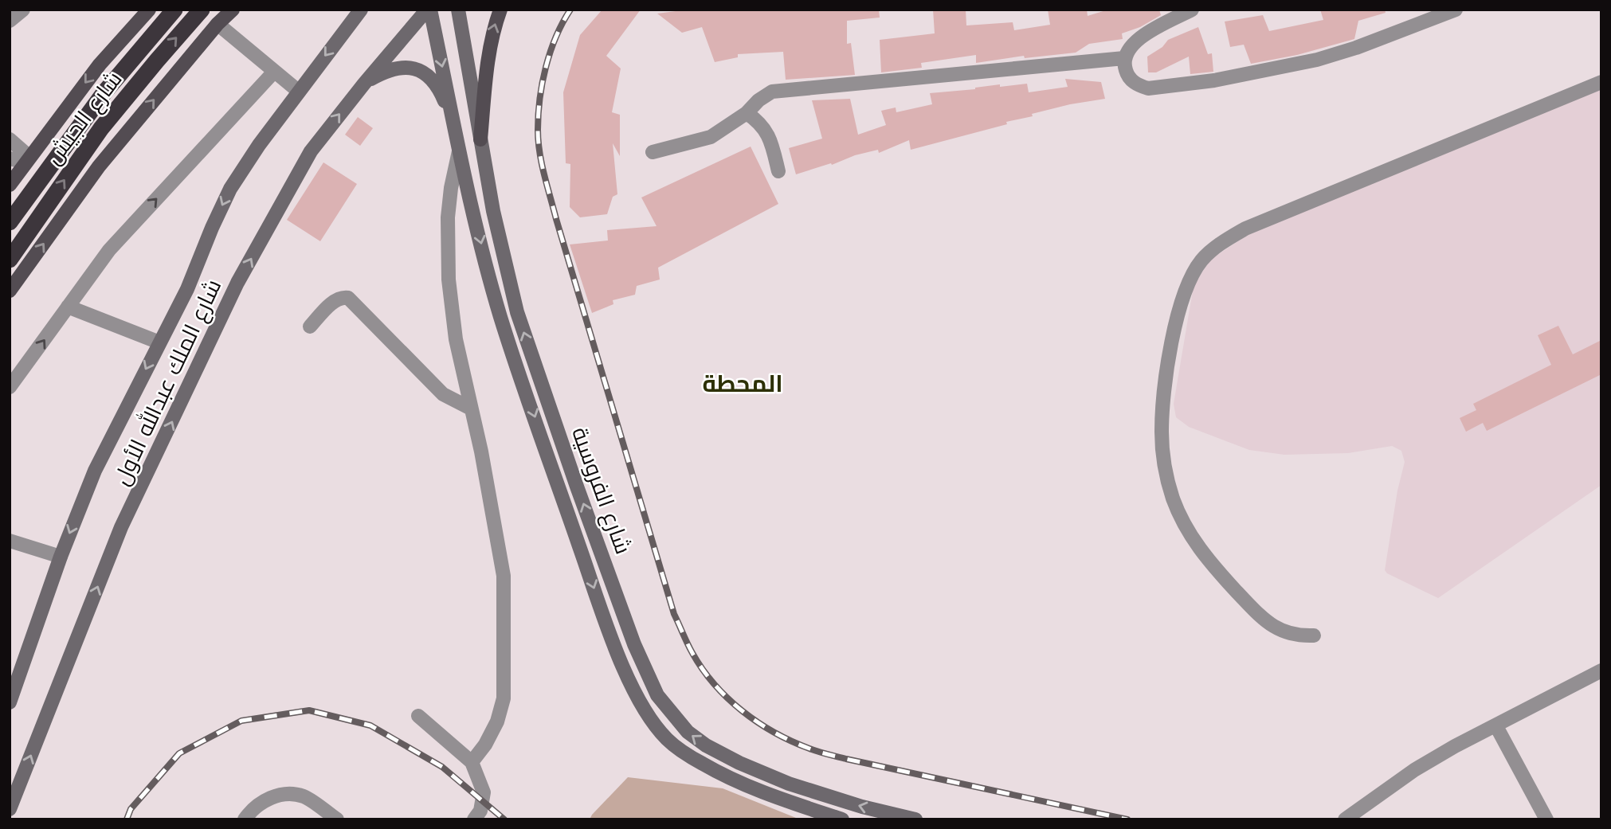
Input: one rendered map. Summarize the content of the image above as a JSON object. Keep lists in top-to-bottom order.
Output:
{
  "streets": {
    "highway": ["شارع الجيش"],
    "main road": ["شارع الملك عبدالله الأول", "شارع الفروسية"]
  },
  "crossings": [
    ["شارع الملك عبدالله الأول", "شارع الفروسية"]
  ],
  "districts": ["المحطة"]
}
